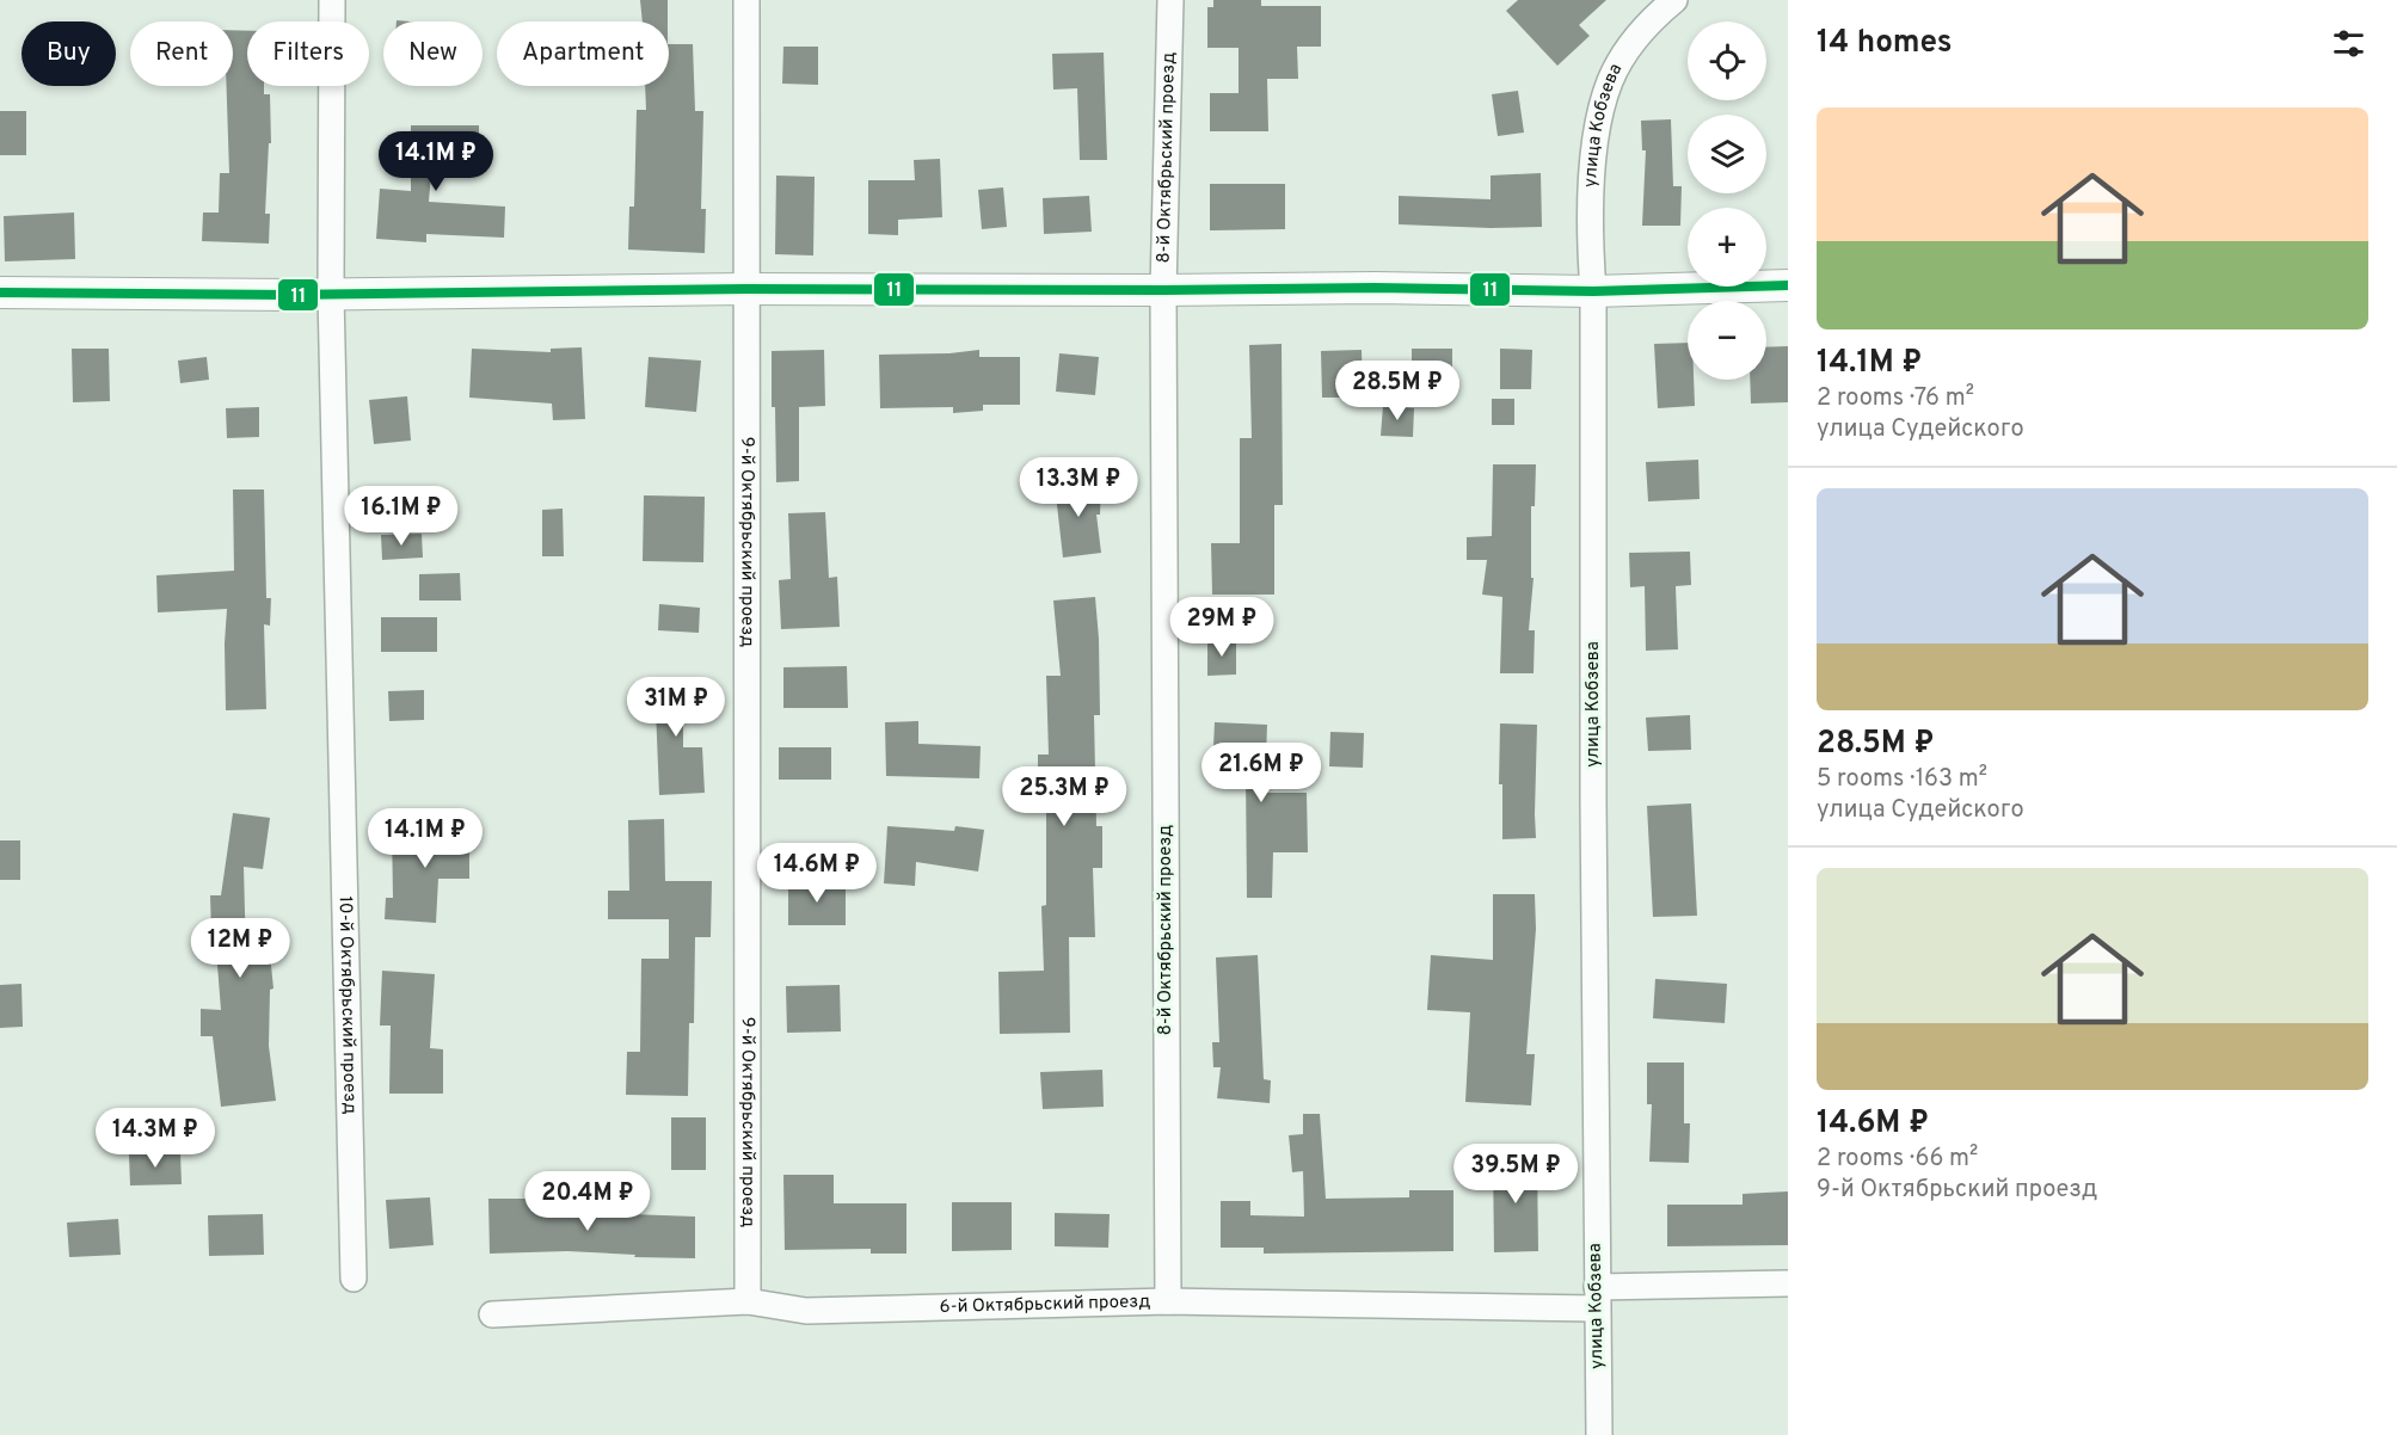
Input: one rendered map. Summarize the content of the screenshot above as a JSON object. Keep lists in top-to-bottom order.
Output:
{
  "streets": {
    "street": [
      "улица Кобзева",
      "8-й Октябрьский проезд",
      "9-й Октябрьский проезд",
      "10-й Октябрьский проезд",
      "6-й Октябрьский проезд"
    ]
  },
  "crossings": [
    ["улица Кобзева", "6-й Октябрьский проезд"],
    ["8-й Октябрьский проезд", "6-й Октябрьский проезд"],
    ["9-й Октябрьский проезд", "6-й Октябрьский проезд"]
  ],
  "lines": ["transit line 11"],
  "page": {
    "heading": "14 homes",
    "map_buttons": ["+", "−"],
    "chip": [
      "Buy",
      "Rent",
      "Filters",
      "New",
      "Apartment"
    ],
    "list": [
      {
        "name": "14.1M ₽",
        "note": "2 rooms · 76 m² · улица Судейского"
      },
      {
        "name": "28.5M ₽",
        "note": "5 rooms · 163 m² · улица Судейского"
      },
      {
        "name": "14.6M ₽",
        "note": "2 rooms · 66 m² · 9-й Октябрьский проезд"
      }
    ],
    "price": [
      "14.1M ₽",
      "28.5M ₽",
      "13.3M ₽",
      "16.1M ₽",
      "29M ₽",
      "31M ₽",
      "21.6M ₽",
      "25.3M ₽",
      "14.1M ₽",
      "14.6M ₽",
      "12M ₽",
      "14.3M ₽",
      "39.5M ₽",
      "20.4M ₽"
    ]
  }
}
